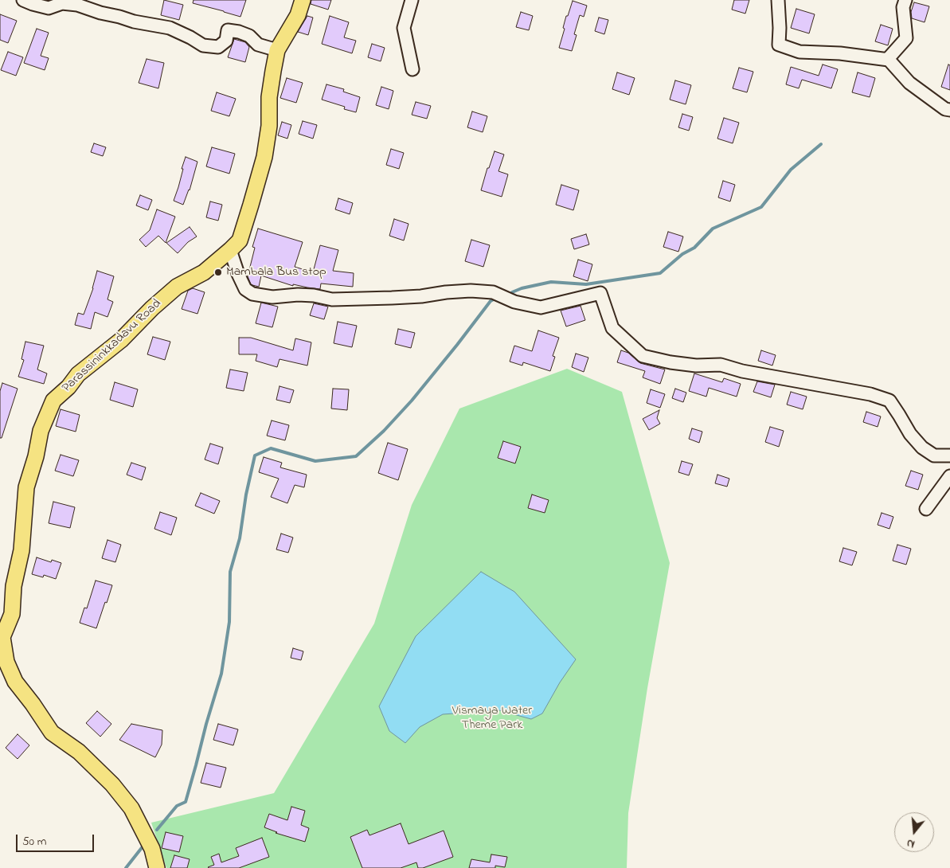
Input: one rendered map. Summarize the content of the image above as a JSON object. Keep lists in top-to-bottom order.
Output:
{
  "streets": {
    "main road": ["Parassininkkadavu Road"]
  },
  "parks": ["Vismaya Water Theme Park"],
  "places": ["Mambala Bus stop"],
  "scale_bar": "50 m",
  "north": "bottom"
}
